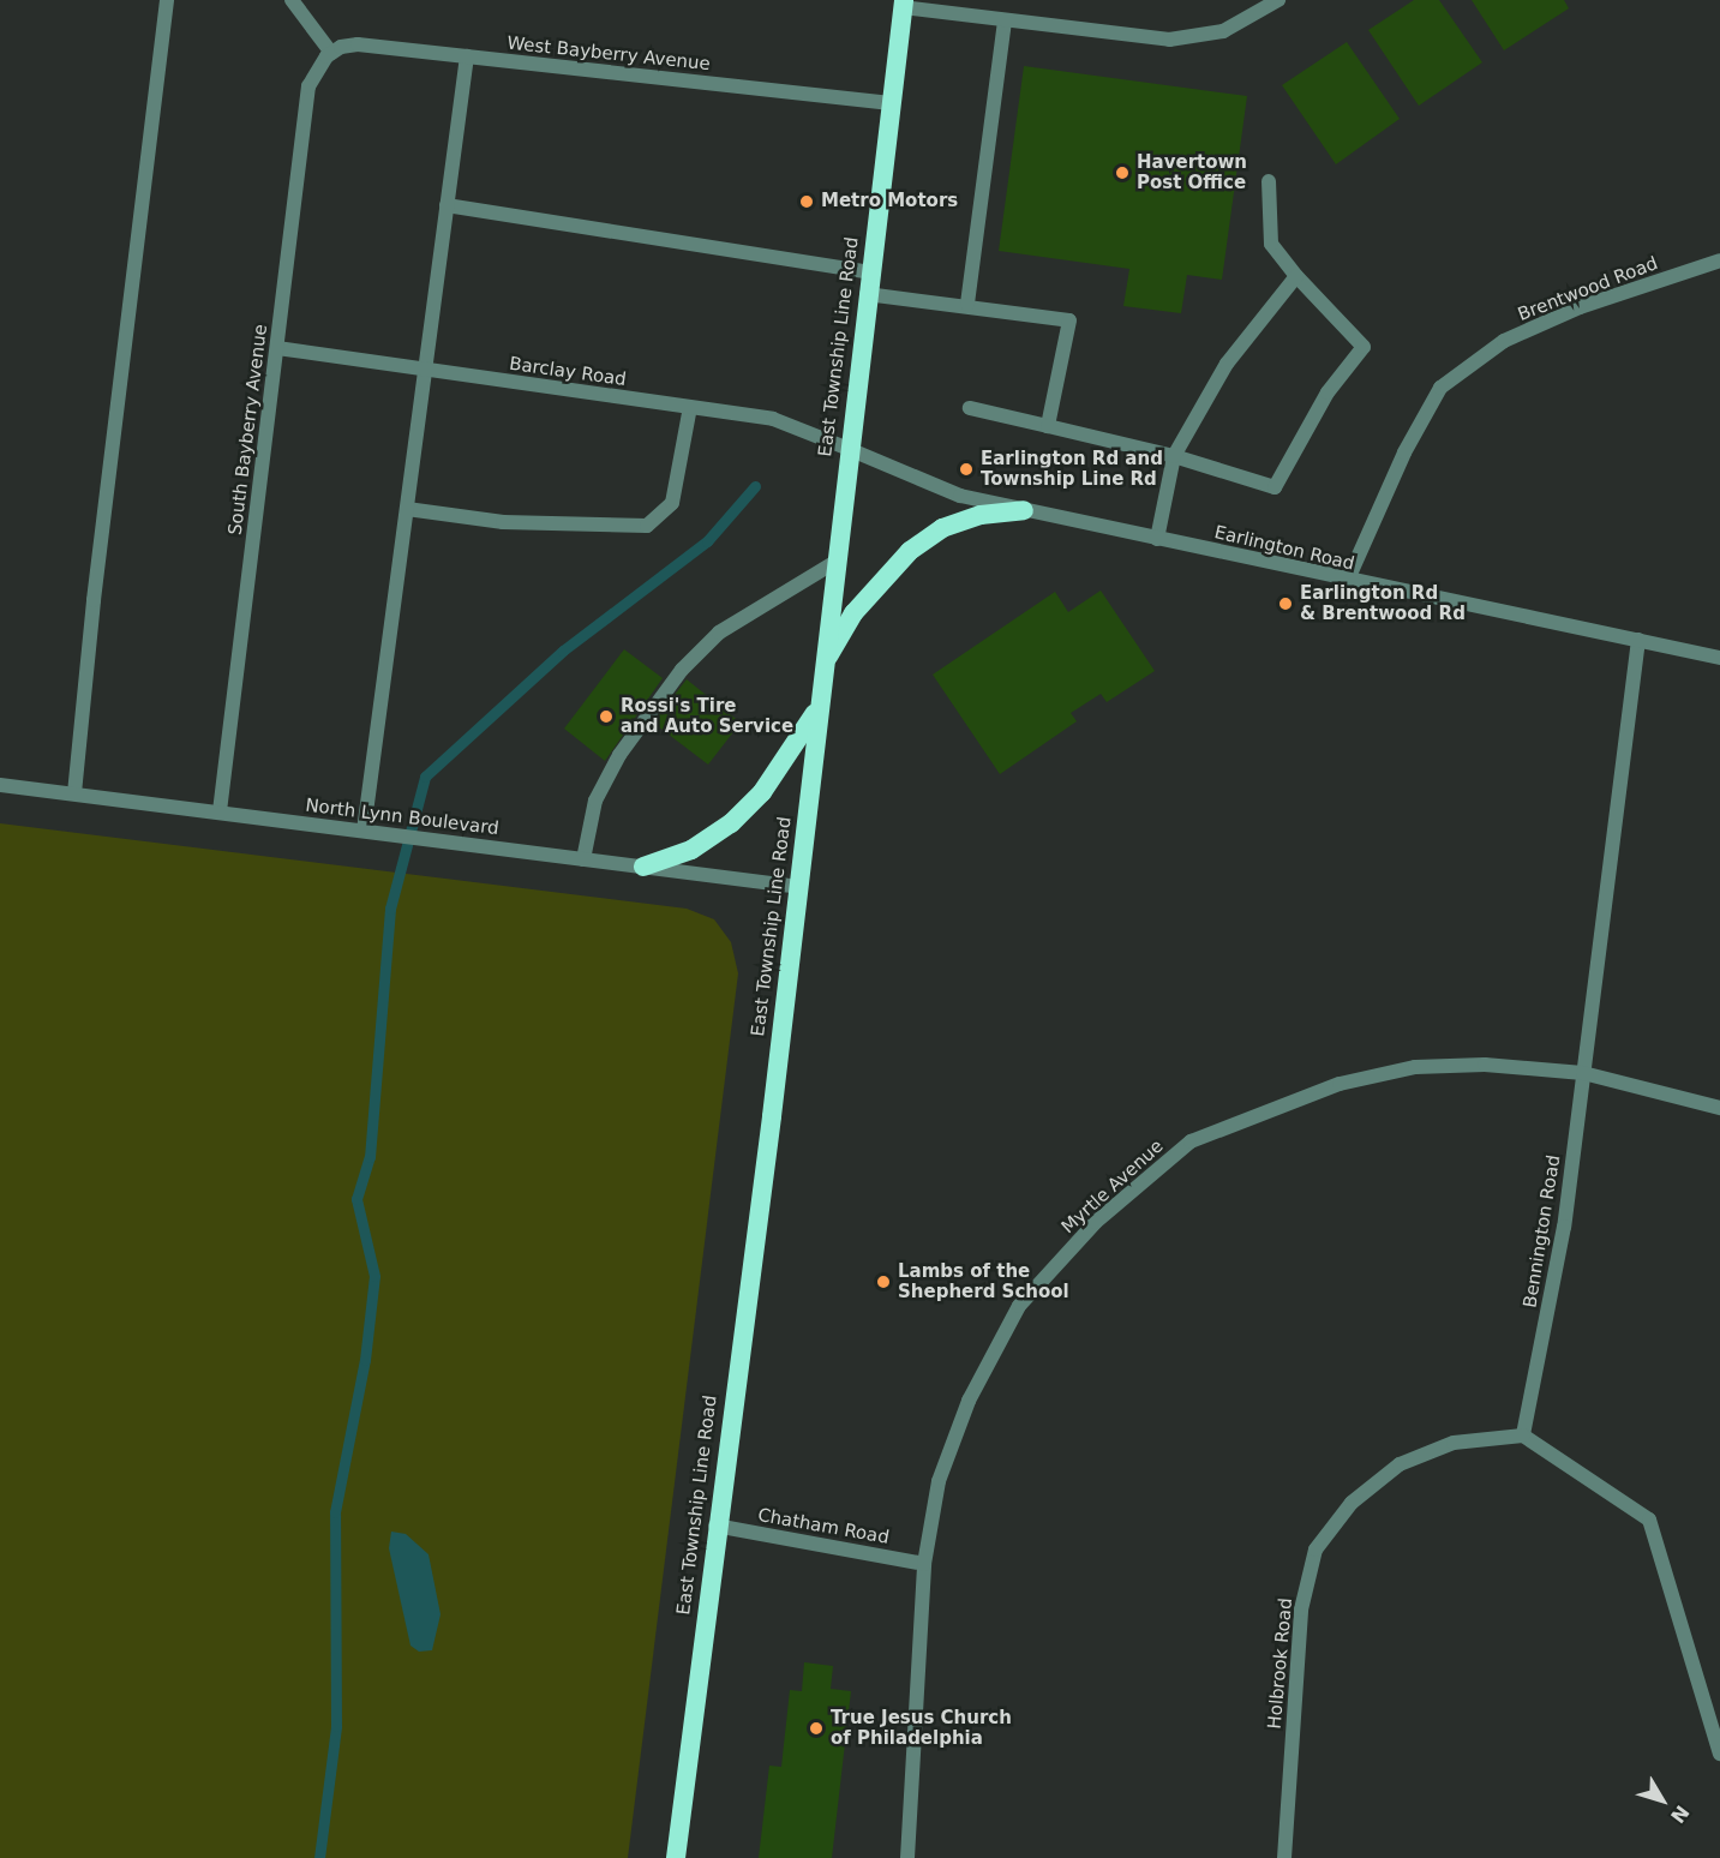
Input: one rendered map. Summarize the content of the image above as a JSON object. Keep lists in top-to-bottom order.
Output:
{
  "streets": {
    "highway": ["East Township Line Road"],
    "street": [
      "West Bayberry Avenue",
      "Brentwood Road",
      "Barclay Road",
      "South Bayberry Avenue",
      "Earlington Road",
      "North Lynn Boulevard",
      "Myrtle Avenue",
      "Bennington Road",
      "Chatham Road",
      "Holbrook Road"
    ]
  },
  "crossings": [
    ["West Bayberry Avenue", "East Township Line Road"],
    ["West Bayberry Avenue", "South Bayberry Avenue"],
    ["Brentwood Road", "Earlington Road"],
    ["East Township Line Road", "Barclay Road"],
    ["East Township Line Road", "Earlington Road"],
    ["East Township Line Road", "North Lynn Boulevard"],
    ["East Township Line Road", "Chatham Road"],
    ["Barclay Road", "South Bayberry Avenue"],
    ["Barclay Road", "Earlington Road"],
    ["South Bayberry Avenue", "North Lynn Boulevard"],
    ["Earlington Road", "Bennington Road"],
    ["Myrtle Avenue", "Bennington Road"],
    ["Myrtle Avenue", "Chatham Road"],
    ["Bennington Road", "Holbrook Road"]
  ],
  "places": [
    "Havertown Post Office",
    "Metro Motors",
    "Earlington Rd and Township Line Rd",
    "Earlington Rd & Brentwood Rd",
    "Rossi's Tire and Auto Service",
    "Lambs of the Shepherd School",
    "True Jesus Church of Philadelphia"
  ],
  "north": "bottom right"
}
